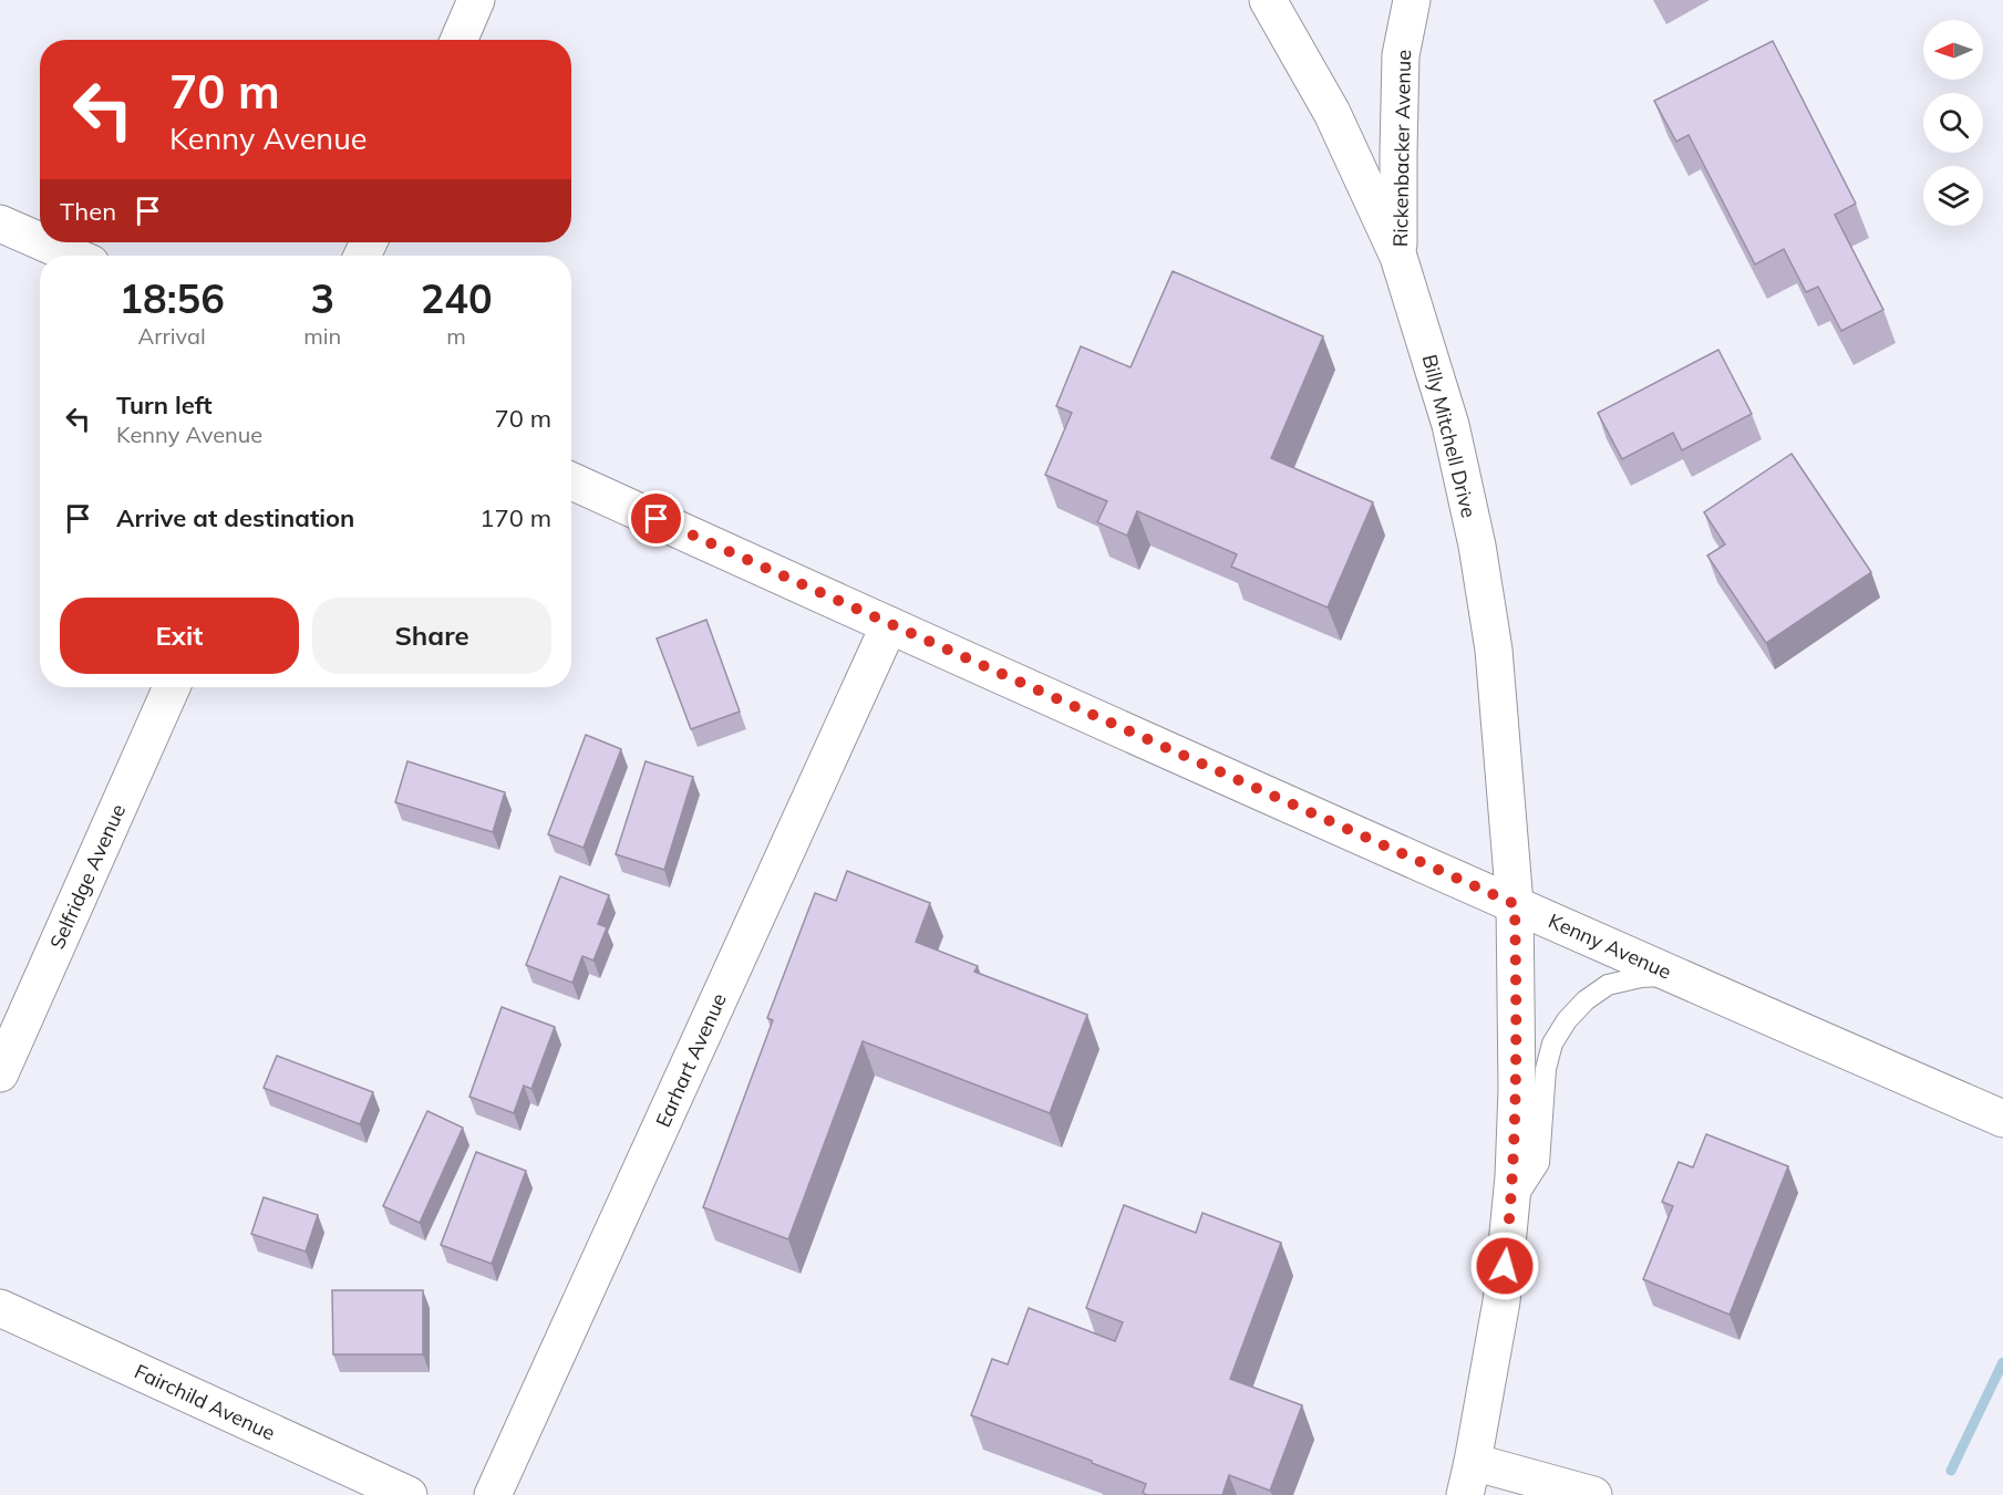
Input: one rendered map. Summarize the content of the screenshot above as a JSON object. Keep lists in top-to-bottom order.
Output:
{
  "streets": {
    "street": [
      "Rickenbacker Avenue",
      "Billy Mitchell Drive",
      "Selfridge Avenue",
      "Kenny Avenue",
      "Earhart Avenue",
      "Fairchild Avenue"
    ]
  },
  "crossings": [
    ["Rickenbacker Avenue", "Billy Mitchell Drive"],
    ["Billy Mitchell Drive", "Kenny Avenue"],
    ["Kenny Avenue", "Earhart Avenue"]
  ],
  "north": "left",
  "page": {
    "turn": ["70 m", "Kenny Avenue"],
    "then": "Then",
    "eta": [
      "18:56",
      "Arrival",
      "3",
      "min",
      "240",
      "m"
    ],
    "list": [
      {
        "name": "Turn left",
        "note": "Kenny Avenue",
        "value": "70 m"
      },
      {
        "name": "Arrive at destination",
        "value": "170 m"
      }
    ],
    "buttons": ["Exit", "Share"]
  }
}
